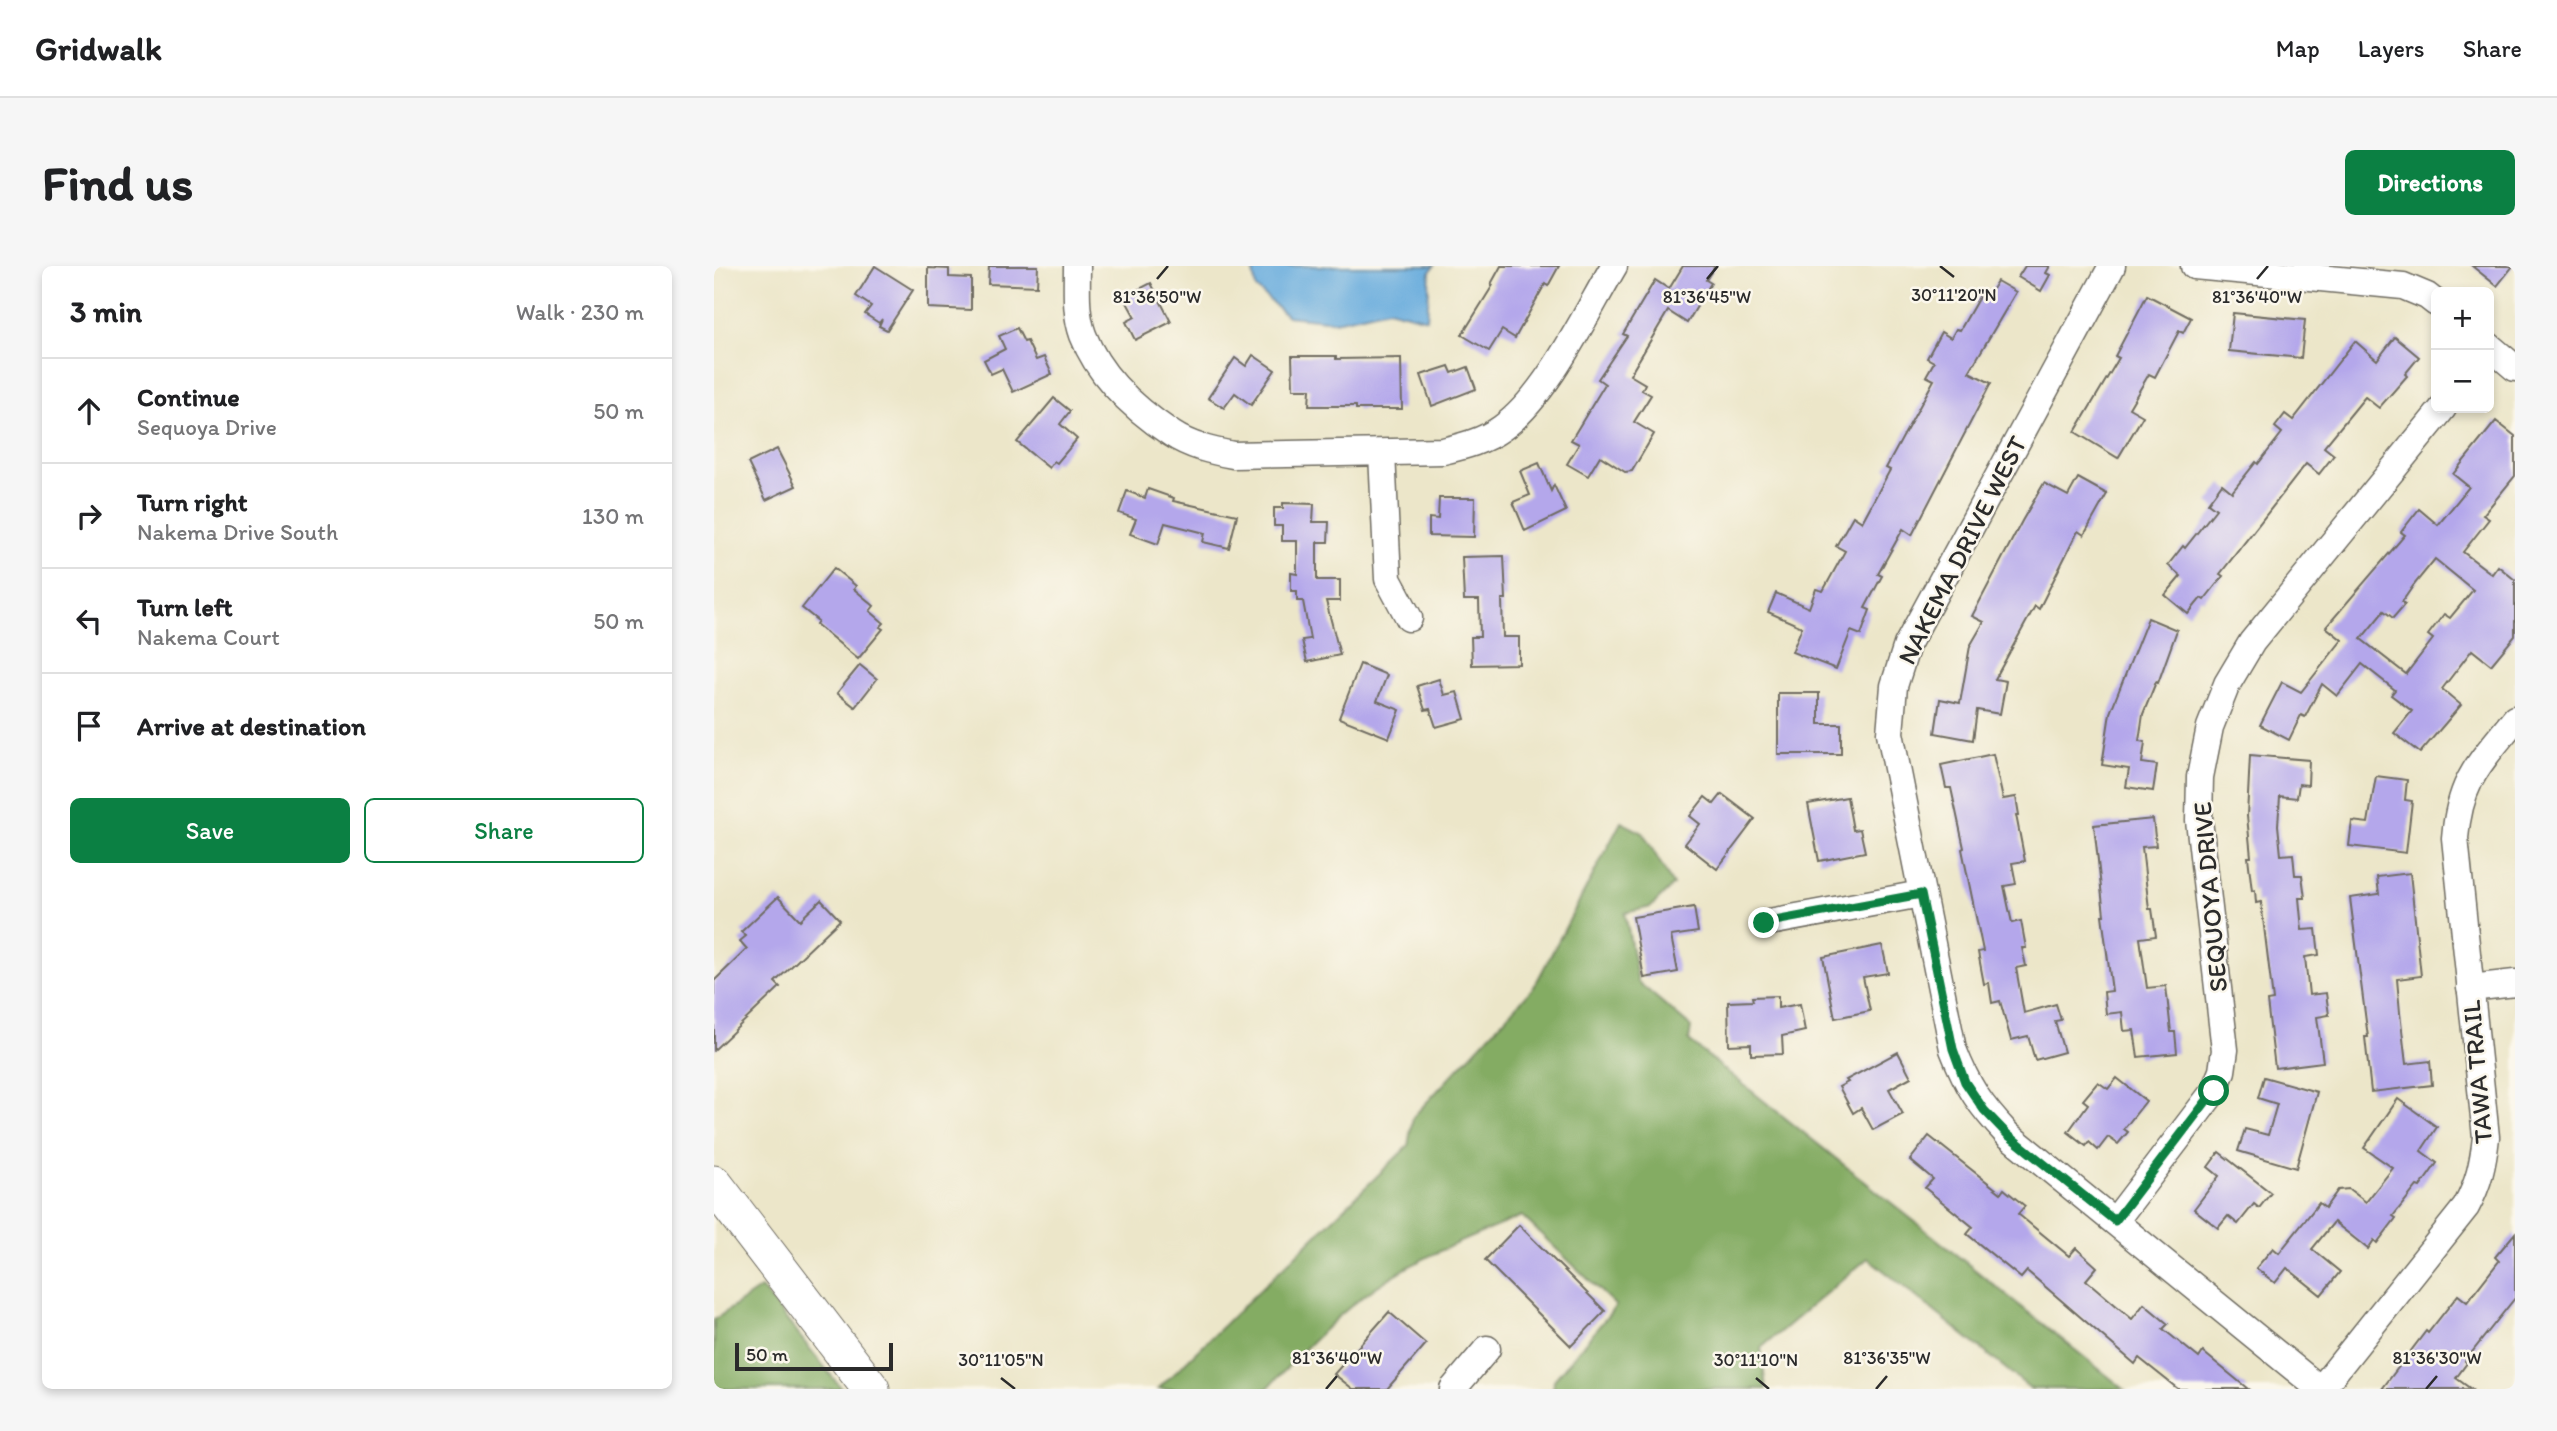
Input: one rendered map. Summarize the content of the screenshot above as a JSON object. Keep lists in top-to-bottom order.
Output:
{
  "streets": {
    "street": ["NAKEMA DRIVE WEST", "SEQUOYA DRIVE", "TAWA TRAIL"]
  },
  "crossings": [
    ["NAKEMA DRIVE WEST", "SEQUOYA DRIVE"],
    ["NAKEMA DRIVE WEST", "TAWA TRAIL"]
  ],
  "scale_bar": "50 m",
  "page": {
    "header": "Gridwalk",
    "nav": ["Map", "Layers", "Share"],
    "buttons": [
      "Directions",
      ["Save", "Share"]
    ],
    "title": "Find us",
    "heading": ["3 min", "Walk · 230 m"],
    "map_buttons": ["+", "−"],
    "list": [
      ["Continue", "Sequoya Drive", "50 m"],
      ["Turn right", "Nakema Drive South", "130 m"],
      ["Turn left", "Nakema Court", "50 m"],
      "Arrive at destination"
    ],
    "scale": "50 m"
  },
  "coordinates": [
    "30°11'20\"N",
    "81°36'50\"W",
    "81°36'45\"W",
    "81°36'40\"W",
    "81°36'35\"W",
    "81°36'30\"W",
    "30°11'05\"N",
    "30°11'10\"N"
  ]
}
